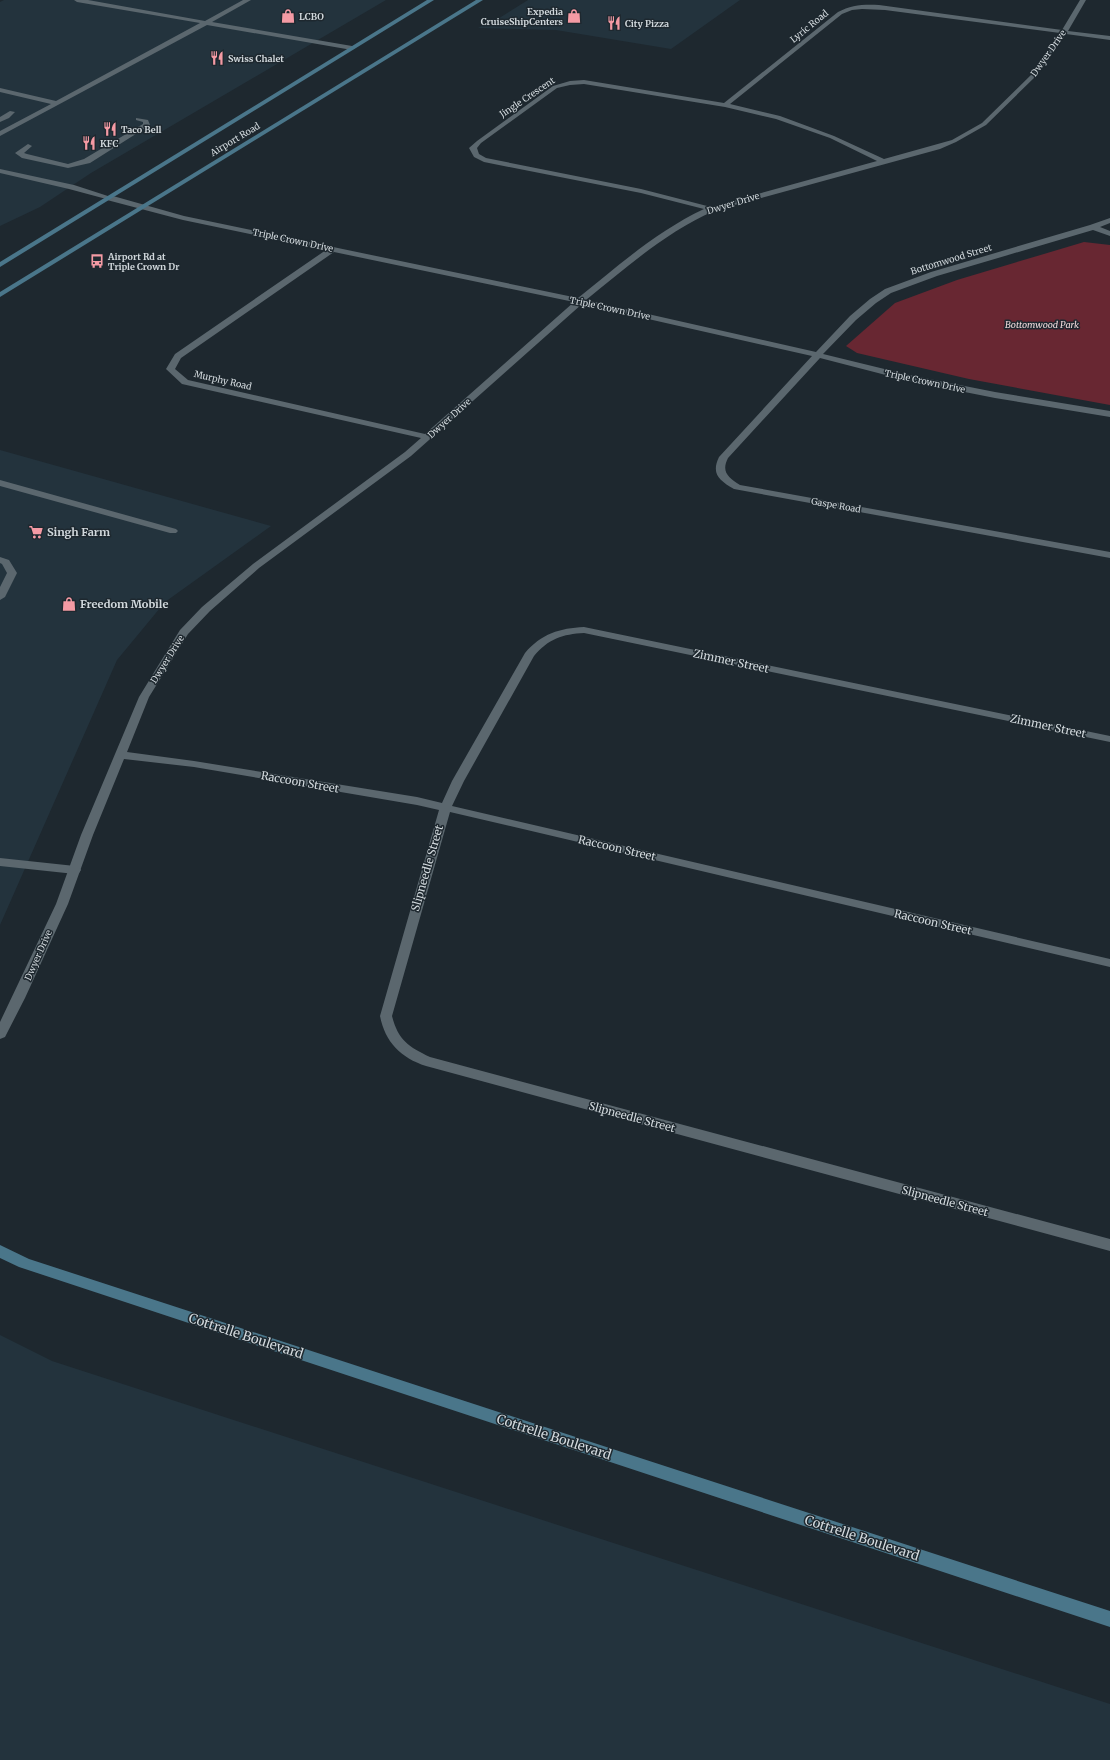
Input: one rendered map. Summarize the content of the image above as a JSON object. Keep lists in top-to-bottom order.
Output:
{
  "streets": {
    "main road": ["Airport Road", "Cottrelle Boulevard"],
    "street": [
      "Lyric Road",
      "Dwyer Drive",
      "Jingle Crescent",
      "Triple Crown Drive",
      "Bottomwood Street",
      "Murphy Road",
      "Gaspe Road",
      "Zimmer Street",
      "Raccoon Street",
      "Slipneedle Street"
    ]
  },
  "crossings": [
    ["Lyric Road", "Dwyer Drive"],
    ["Lyric Road", "Jingle Crescent"],
    ["Dwyer Drive", "Jingle Crescent"],
    ["Dwyer Drive", "Triple Crown Drive"],
    ["Dwyer Drive", "Murphy Road"],
    ["Dwyer Drive", "Raccoon Street"],
    ["Airport Road", "Triple Crown Drive"],
    ["Triple Crown Drive", "Bottomwood Street"],
    ["Triple Crown Drive", "Murphy Road"],
    ["Triple Crown Drive", "Gaspe Road"],
    ["Bottomwood Street", "Gaspe Road"],
    ["Zimmer Street", "Raccoon Street"],
    ["Zimmer Street", "Slipneedle Street"],
    ["Raccoon Street", "Slipneedle Street"]
  ],
  "parks": ["Bottomwood Park"],
  "places": {
    "shop": ["LCBO", "Expedia CruiseShipCenters", "Freedom Mobile"],
    "restaurant": [
      "City Pizza",
      "Swiss Chalet",
      "Taco Bell",
      "KFC"
    ],
    "bus stop": ["Airport Rd at Triple Crown Dr"],
    "supermarket": ["Singh Farm"]
  }
}
